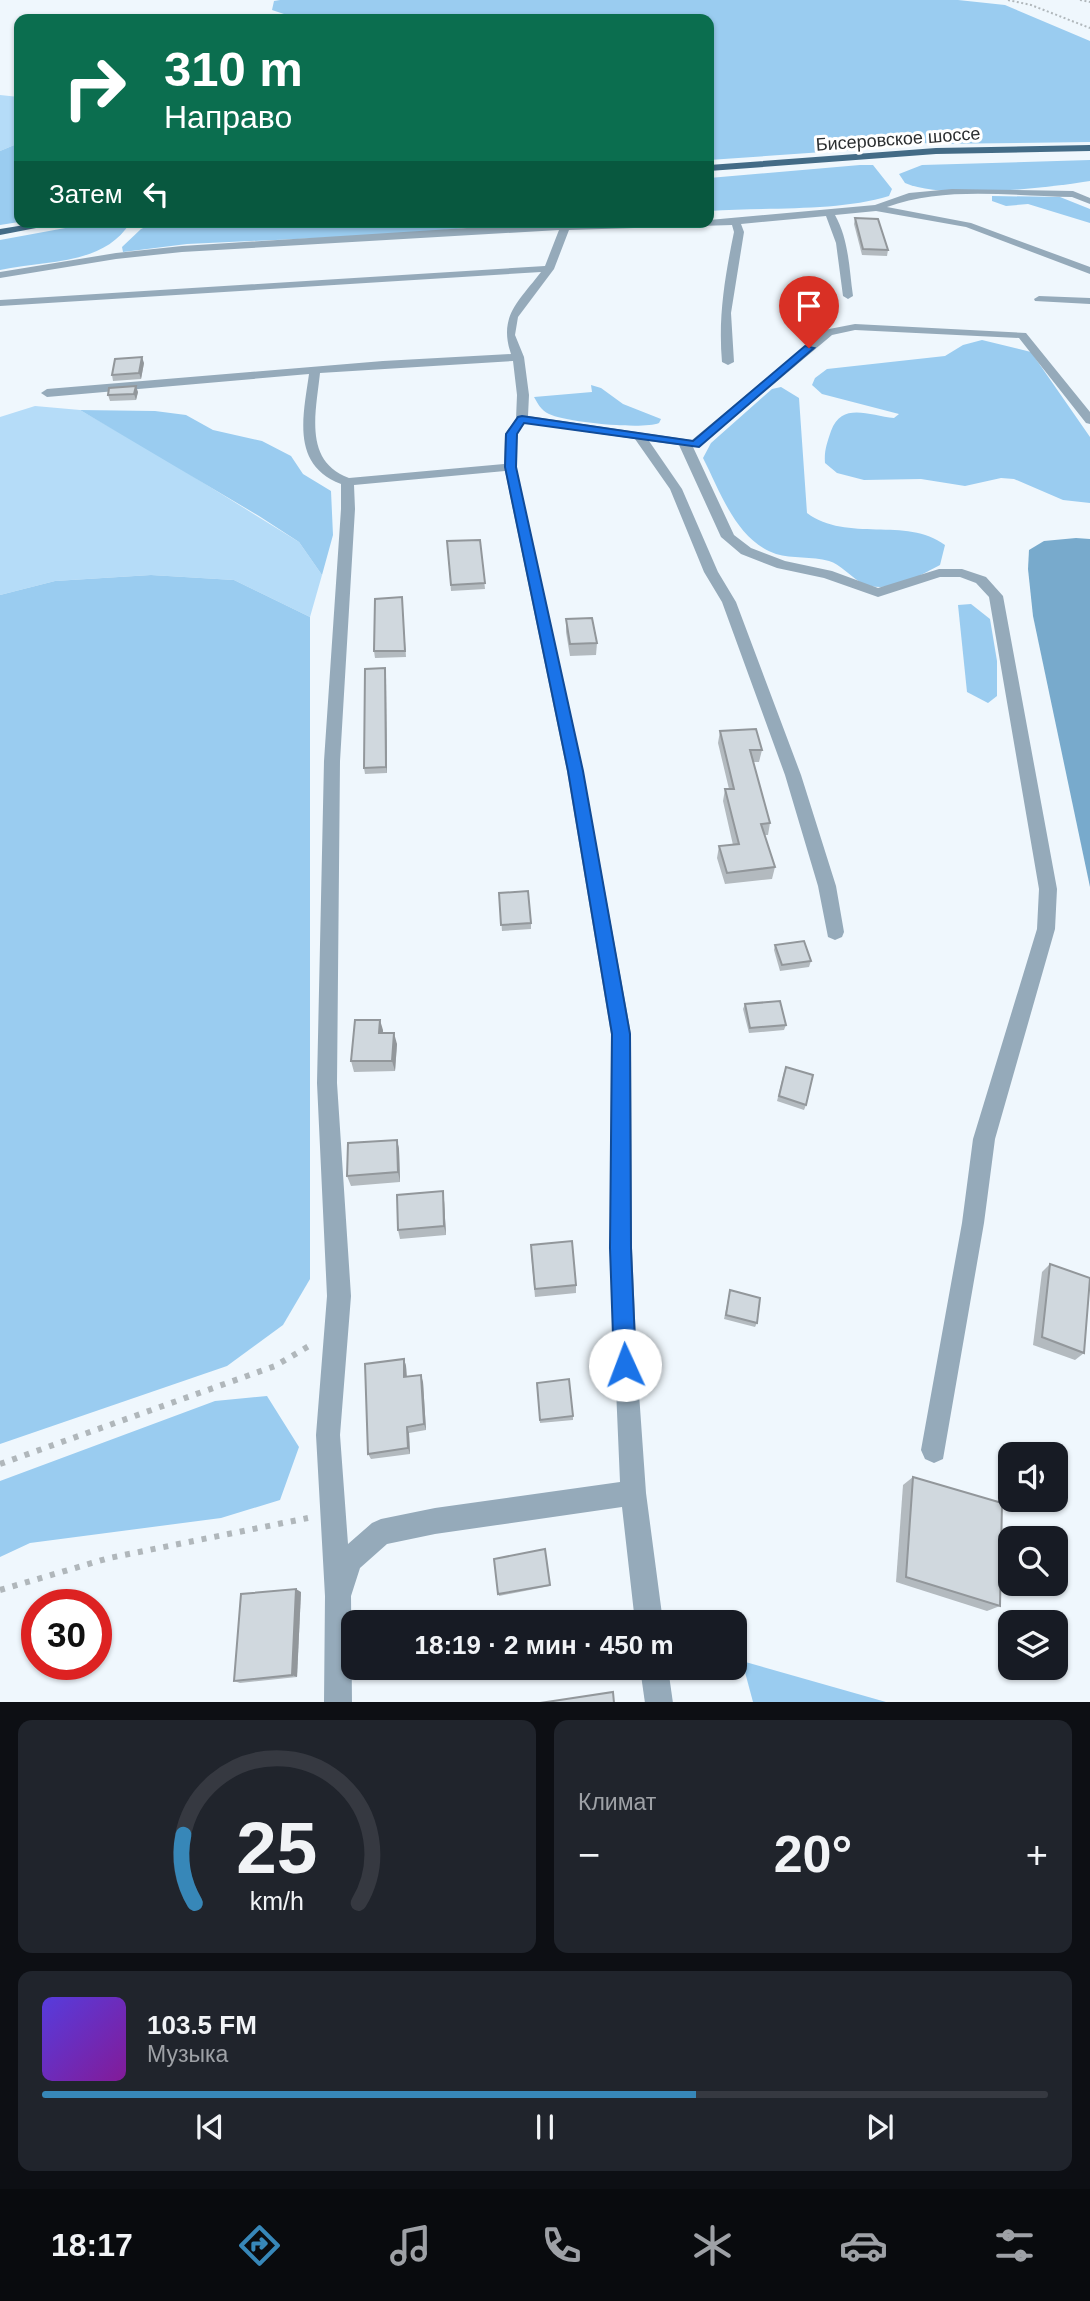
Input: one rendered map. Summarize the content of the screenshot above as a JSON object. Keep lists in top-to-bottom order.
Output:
{
  "streets": {
    "main road": ["Бисеровское шоссе"]
  },
  "page": {
    "turn": ["310 m", "Направо"],
    "then": "Затем",
    "limit": "30",
    "trip": "18:19 · 2 мин · 450 m",
    "tile": "Климат",
    "heat": ["−", "20°", "+"],
    "song": ["103.5 FM", "Музыка"],
    "tabs": "18:17",
    "gauge": ["25", "km/h"]
  }
}
